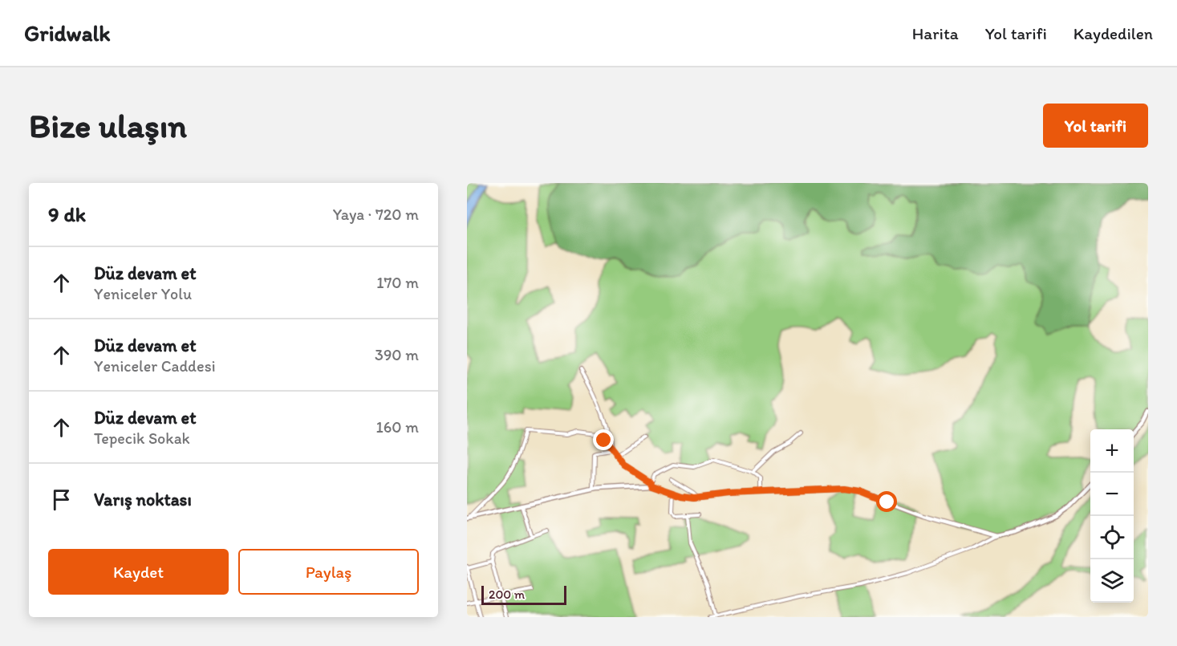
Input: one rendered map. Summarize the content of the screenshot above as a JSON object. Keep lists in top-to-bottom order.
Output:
{
  "scale_bar": "200 m",
  "page": {
    "header": "Gridwalk",
    "nav": ["Harita", "Yol tarifi", "Kaydedilen"],
    "buttons": [
      "Yol tarifi",
      ["Kaydet", "Paylaş"]
    ],
    "title": "Bize ulaşın",
    "heading": ["9 dk", "Yaya · 720 m"],
    "list": [
      ["Düz devam et", "Yeniceler Yolu", "170 m"],
      ["Düz devam et", "Yeniceler Caddesi", "390 m"],
      ["Düz devam et", "Tepecik Sokak", "160 m"],
      "Varış noktası"
    ],
    "map_buttons": ["+", "−"],
    "scale": "200 m"
  }
}
